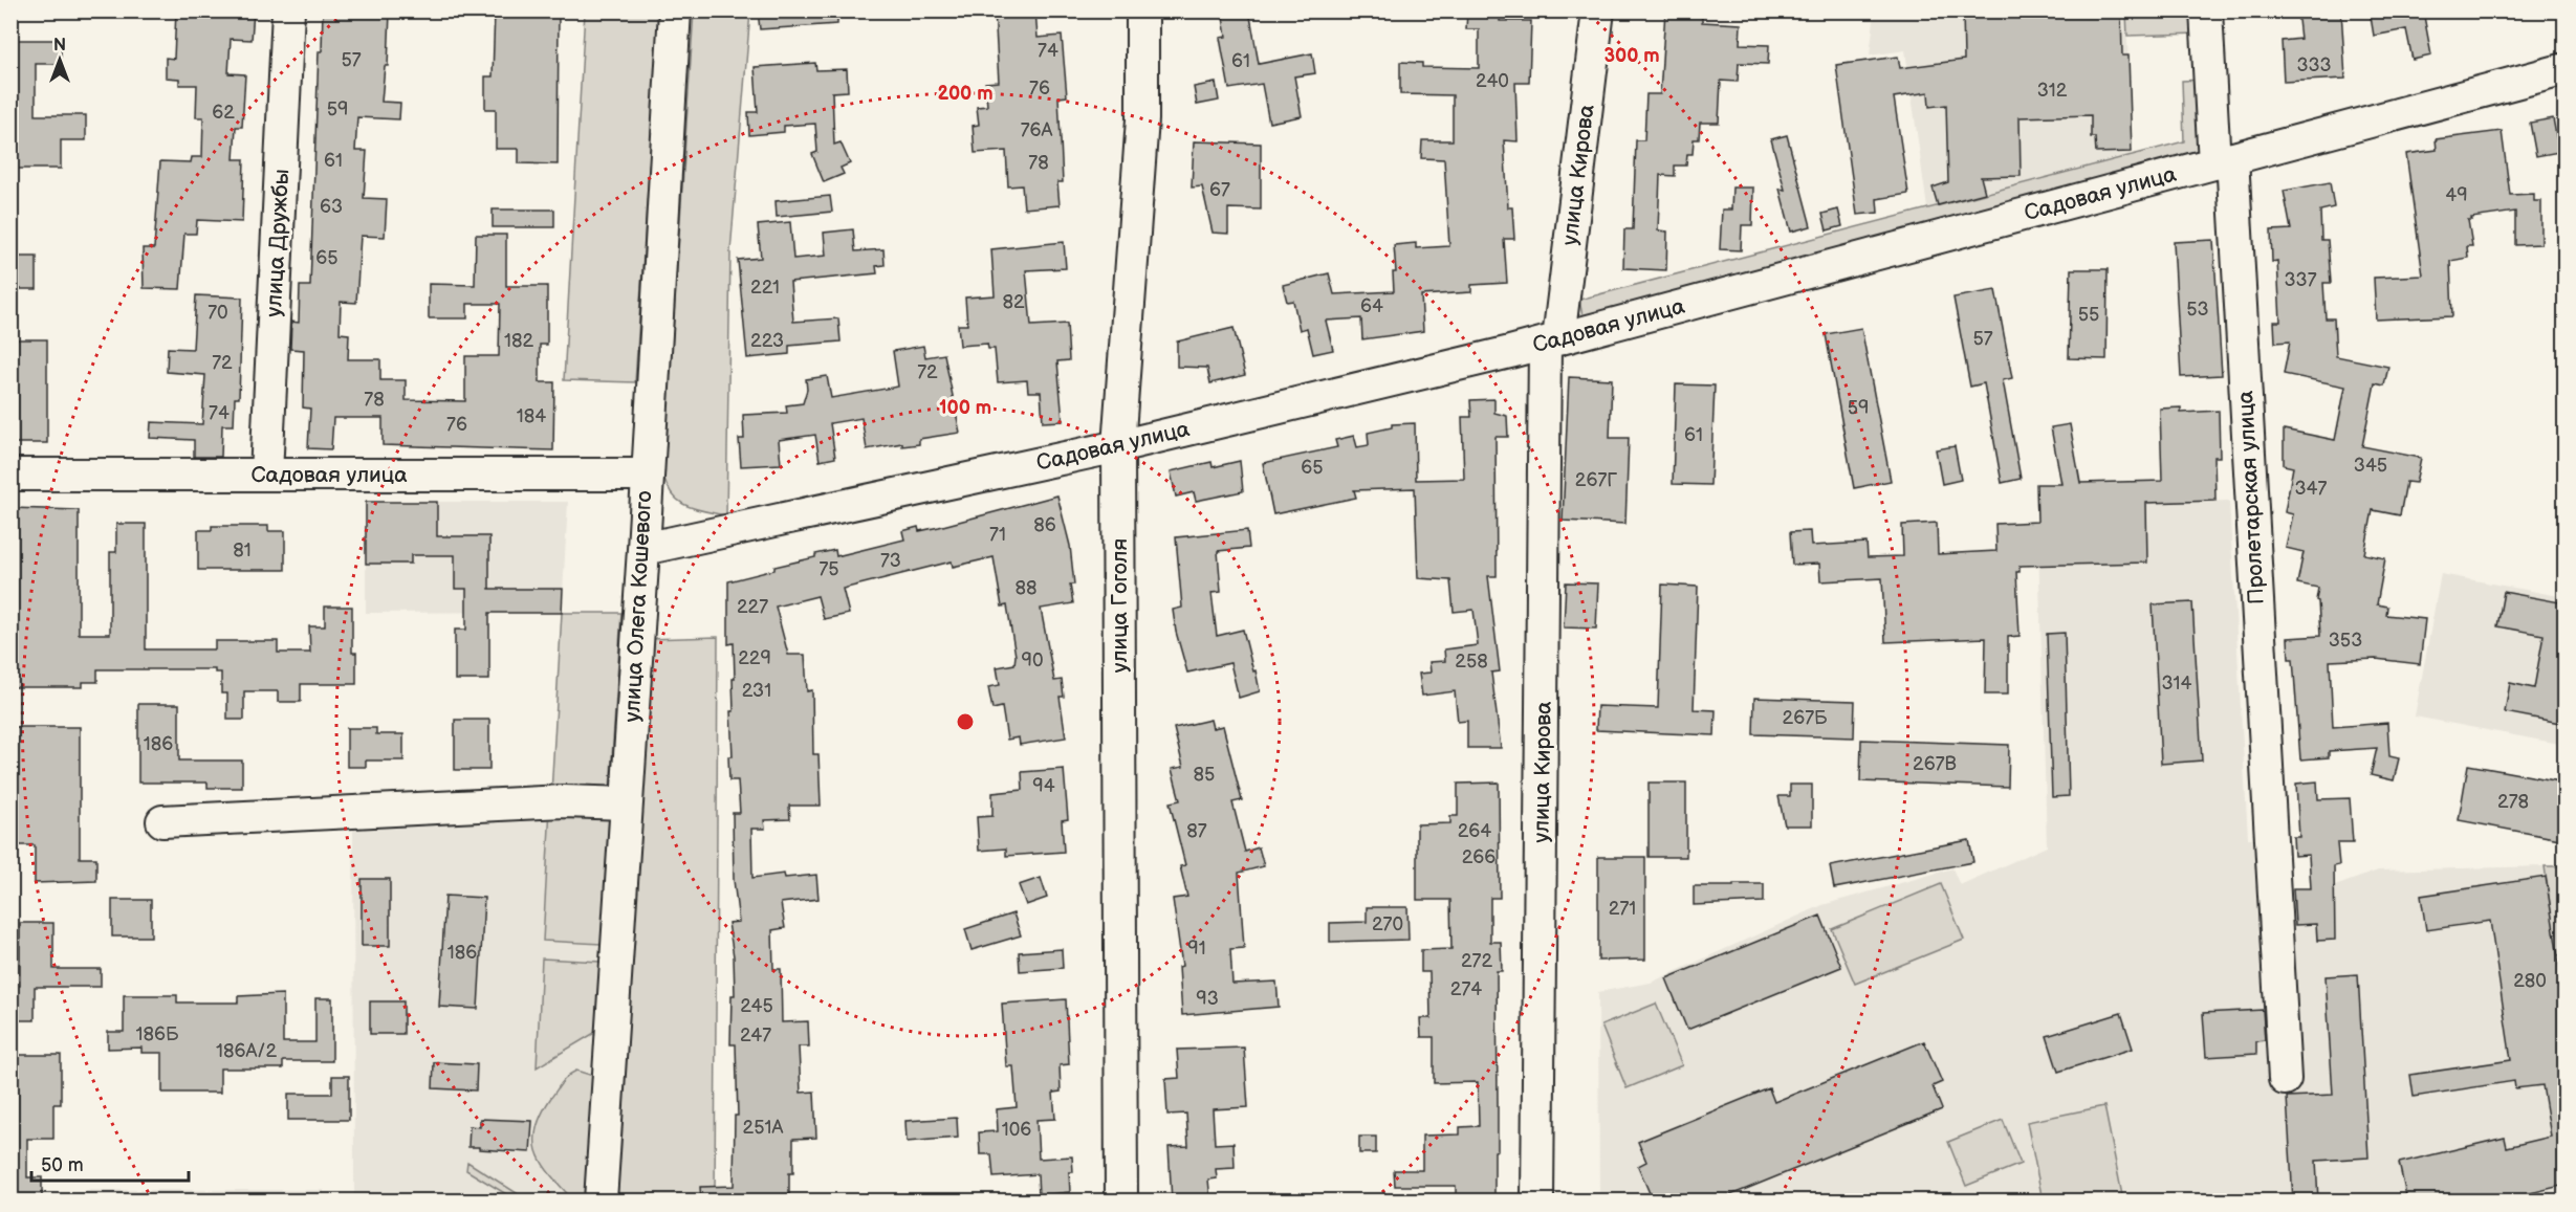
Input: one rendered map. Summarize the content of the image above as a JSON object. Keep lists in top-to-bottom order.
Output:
{
  "streets": {
    "street": [
      "улица Кирова",
      "Садовая улица",
      "улица Дружбы",
      "Пролетарская улица",
      "улица Гоголя",
      "улица Олега Кошевого"
    ]
  },
  "crossings": [
    ["улица Кирова", "Садовая улица"],
    ["Садовая улица", "улица Дружбы"],
    ["Садовая улица", "Пролетарская улица"],
    ["Садовая улица", "улица Гоголя"],
    ["Садовая улица", "улица Олега Кошевого"]
  ],
  "house_numbers": [
    "74",
    "57",
    "61",
    "333",
    "240",
    "76",
    "312",
    "59",
    "62",
    "76А",
    "61",
    "78",
    "67",
    "49",
    "63",
    "65",
    "337",
    "221",
    "82",
    "64",
    "53",
    "70",
    "55",
    "57",
    "182",
    "223",
    "72",
    "72",
    "78",
    "59",
    "74",
    "184",
    "76",
    "61",
    "345",
    "65",
    "267Г",
    "347",
    "86",
    "71",
    "81",
    "73",
    "75",
    "88",
    "227",
    "353",
    "229",
    "90",
    "258",
    "314",
    "231",
    "267Б",
    "186",
    "267В",
    "85",
    "94",
    "278",
    "87",
    "264",
    "266",
    "271",
    "270",
    "91",
    "186",
    "272",
    "280",
    "274",
    "93",
    "245",
    "186Б",
    "247",
    "186А/2",
    "251А",
    "106"
  ],
  "scale_bar": "50 m",
  "north": "top",
  "rings": ["300 m", "200 m", "100 m"]
}
